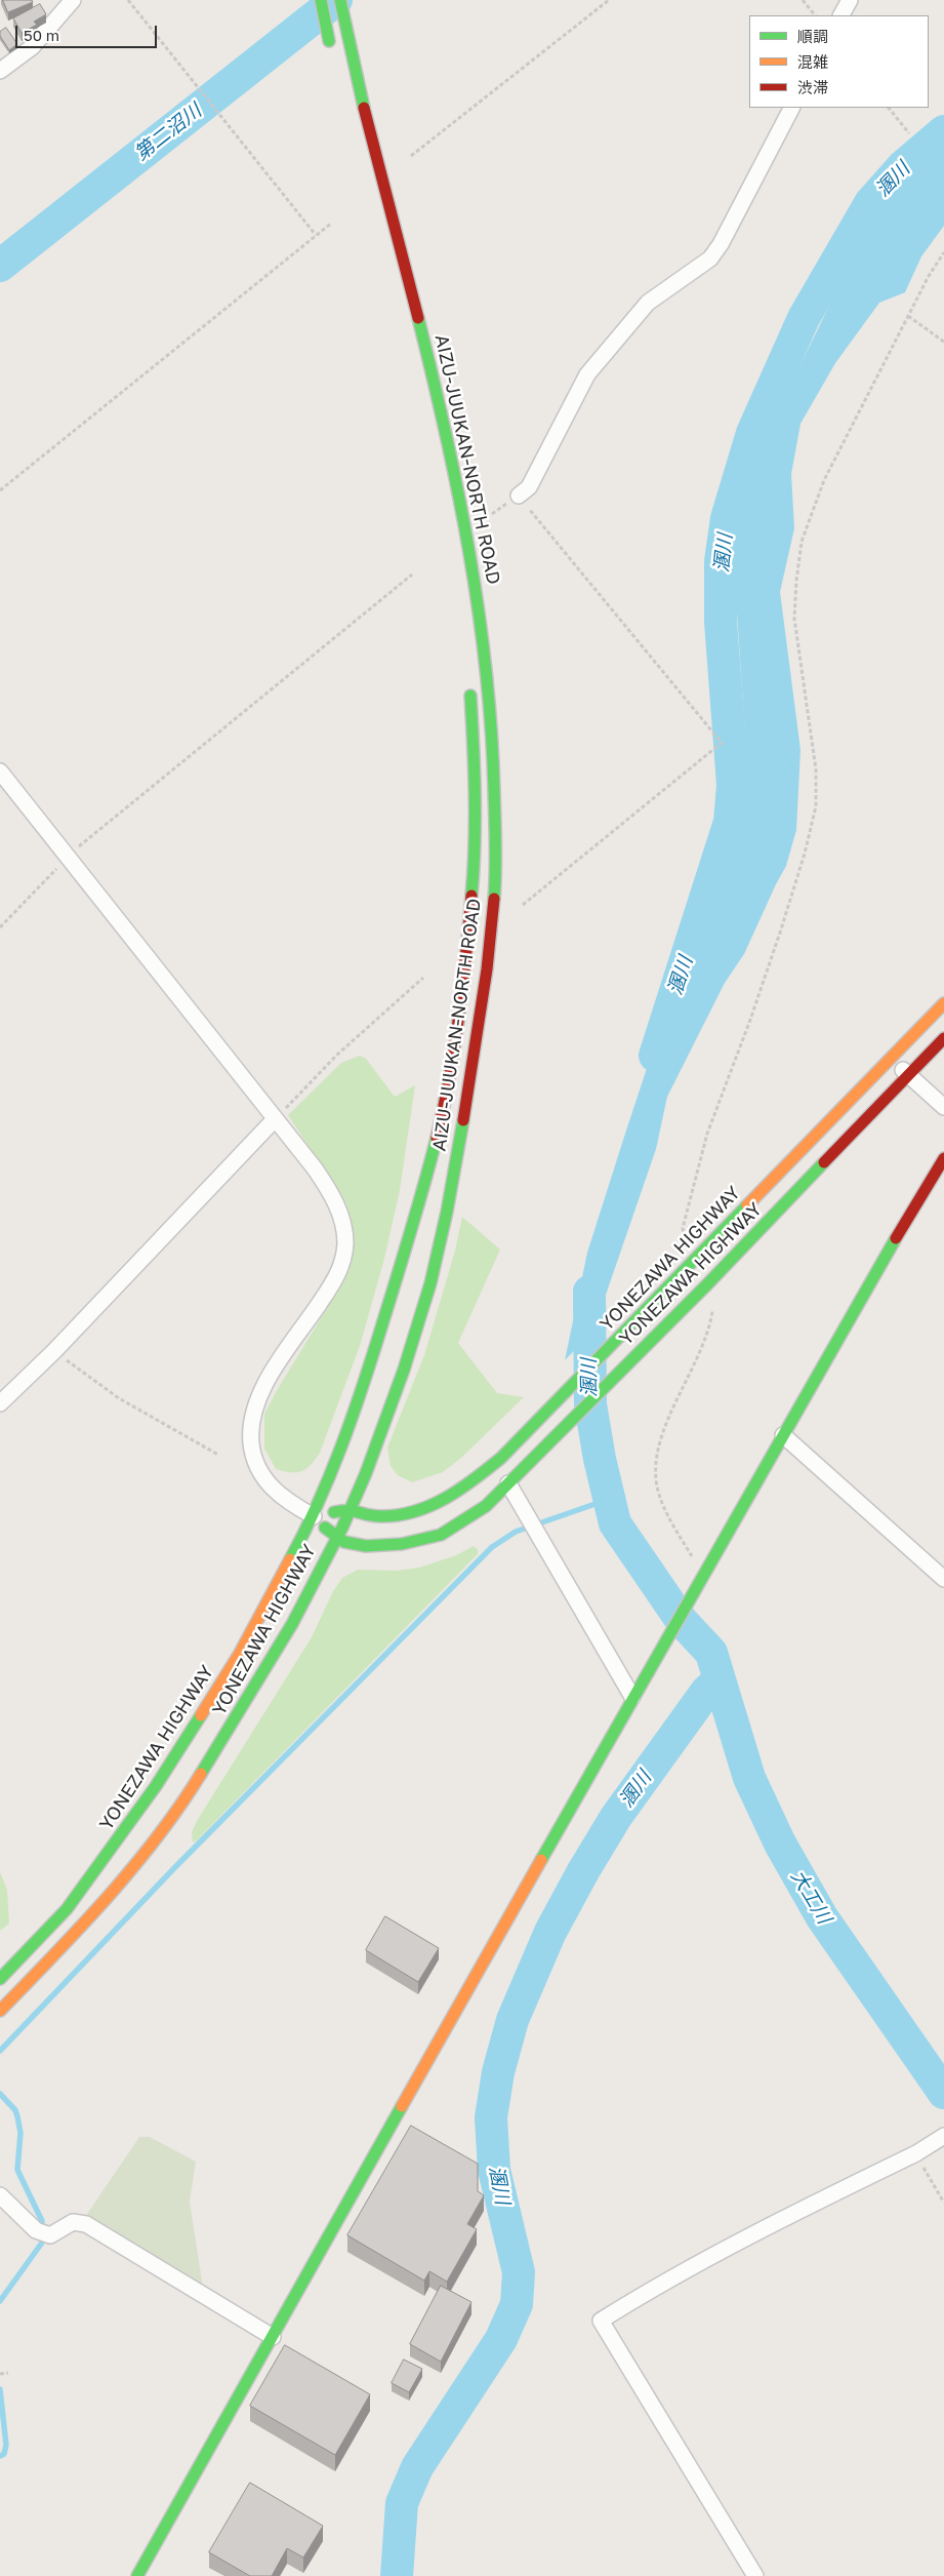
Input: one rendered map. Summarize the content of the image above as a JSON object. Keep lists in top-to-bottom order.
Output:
{
  "streets": {
    "main road": ["AIZU-JUUKAN-NORTH ROAD", "YONEZAWA HIGHWAY"]
  },
  "crossings": [
    ["AIZU-JUUKAN-NORTH ROAD", "YONEZAWA HIGHWAY"]
  ],
  "water": ["第二沼川", "溷川", "大工川"],
  "legend": ["順調", "混雑", "渋滞"],
  "scale_bar": "50 m"
}
